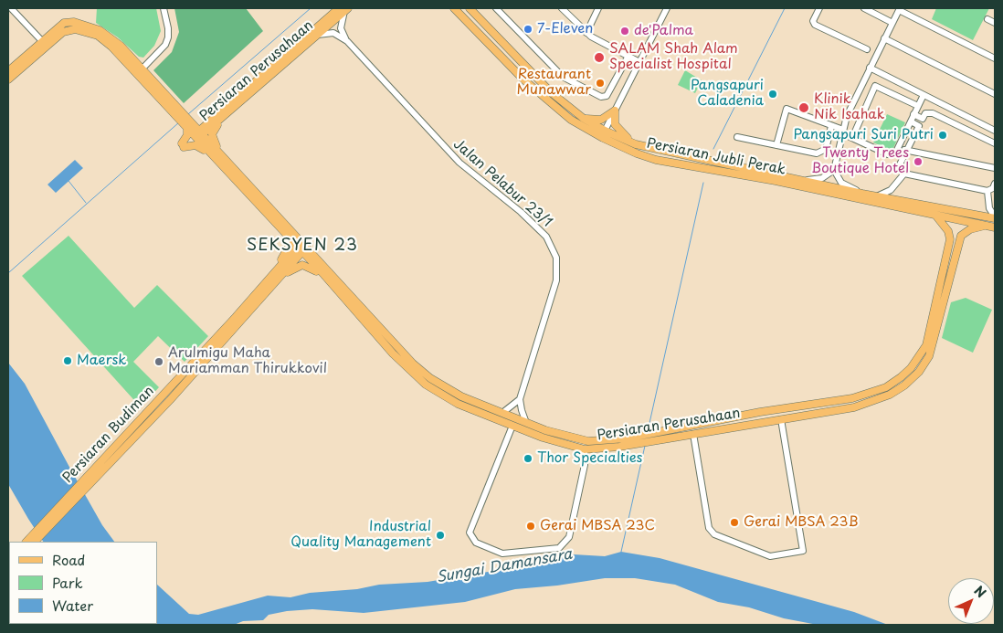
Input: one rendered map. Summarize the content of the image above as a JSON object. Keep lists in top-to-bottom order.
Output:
{
  "streets": {
    "main road": ["Persiaran Perusahaan", "Persiaran Jubli Perak", "Persiaran Budiman"],
    "street": ["Jalan Pelabur 23/1"]
  },
  "crossings": [
    ["Persiaran Perusahaan", "Persiaran Jubli Perak"],
    ["Persiaran Perusahaan", "Jalan Pelabur 23/1"],
    ["Persiaran Perusahaan", "Persiaran Budiman"]
  ],
  "districts": ["SEKSYEN 23"],
  "water": ["Sungai Damansara"],
  "places": [
    "7-Eleven",
    "de'Palma",
    "SALAM Shah Alam Specialist Hospital",
    "Restaurant Munawwar",
    "Pangsapuri Caladenia",
    "Klinik Nik Isahak",
    "Pangsapuri Suri Putri",
    "Twenty Trees Boutique Hotel",
    "Maersk",
    "Arulmigu Maha Mariamman Thirukkovil",
    "Thor Specialties",
    "Gerai MBSA 23B",
    "Gerai MBSA 23C",
    "Industrial Quality Management"
  ],
  "legend": ["Road", "Park", "Water"],
  "north": "top right"
}
